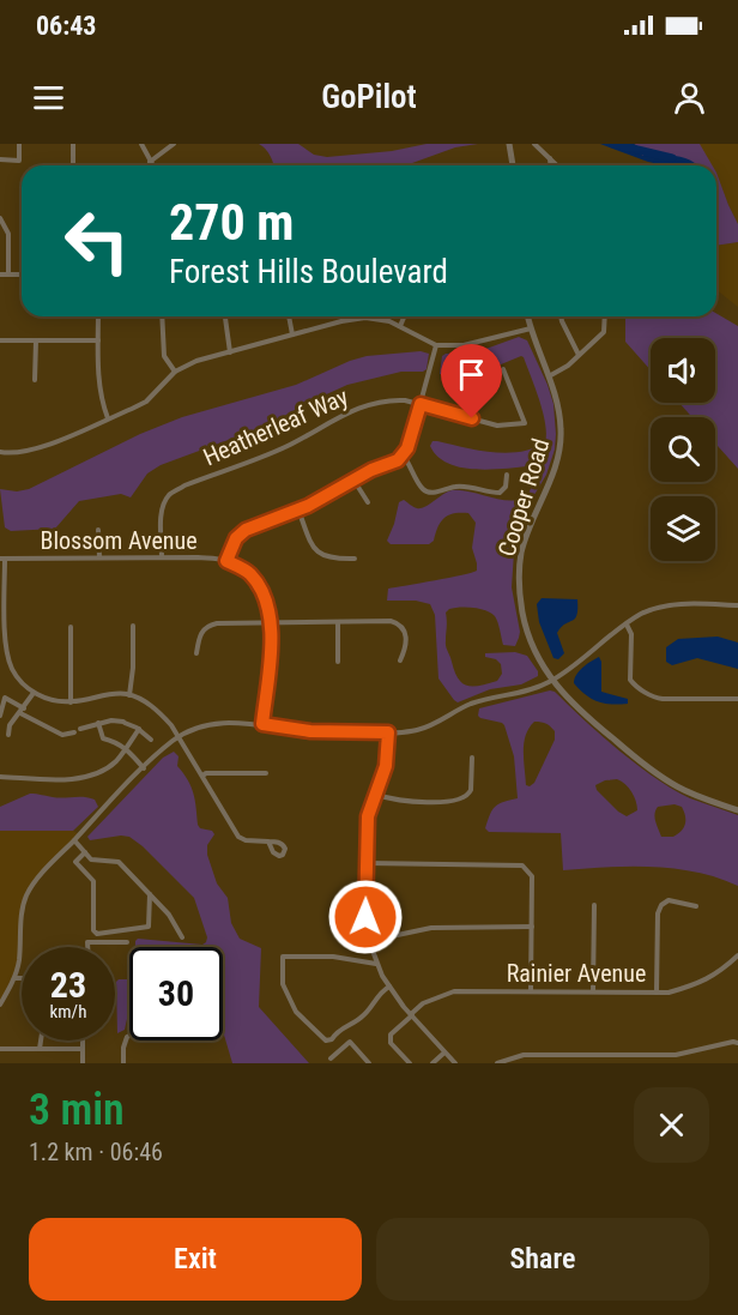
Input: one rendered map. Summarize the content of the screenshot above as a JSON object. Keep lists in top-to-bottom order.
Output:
{
  "streets": {
    "street": [
      "Heatherleaf Way",
      "Cooper Road",
      "Blossom Avenue",
      "Rainier Avenue"
    ]
  },
  "crossings": [
    ["Heatherleaf Way", "Blossom Avenue"]
  ],
  "page": {
    "status": "06:43",
    "header": "GoPilot",
    "turn": ["270 m", "Forest Hills Boulevard"],
    "speed": "23 km/h",
    "limit": "30",
    "heading": ["3 min", "1.2 km · 06:46"],
    "buttons": ["Exit", "Share"]
  }
}
